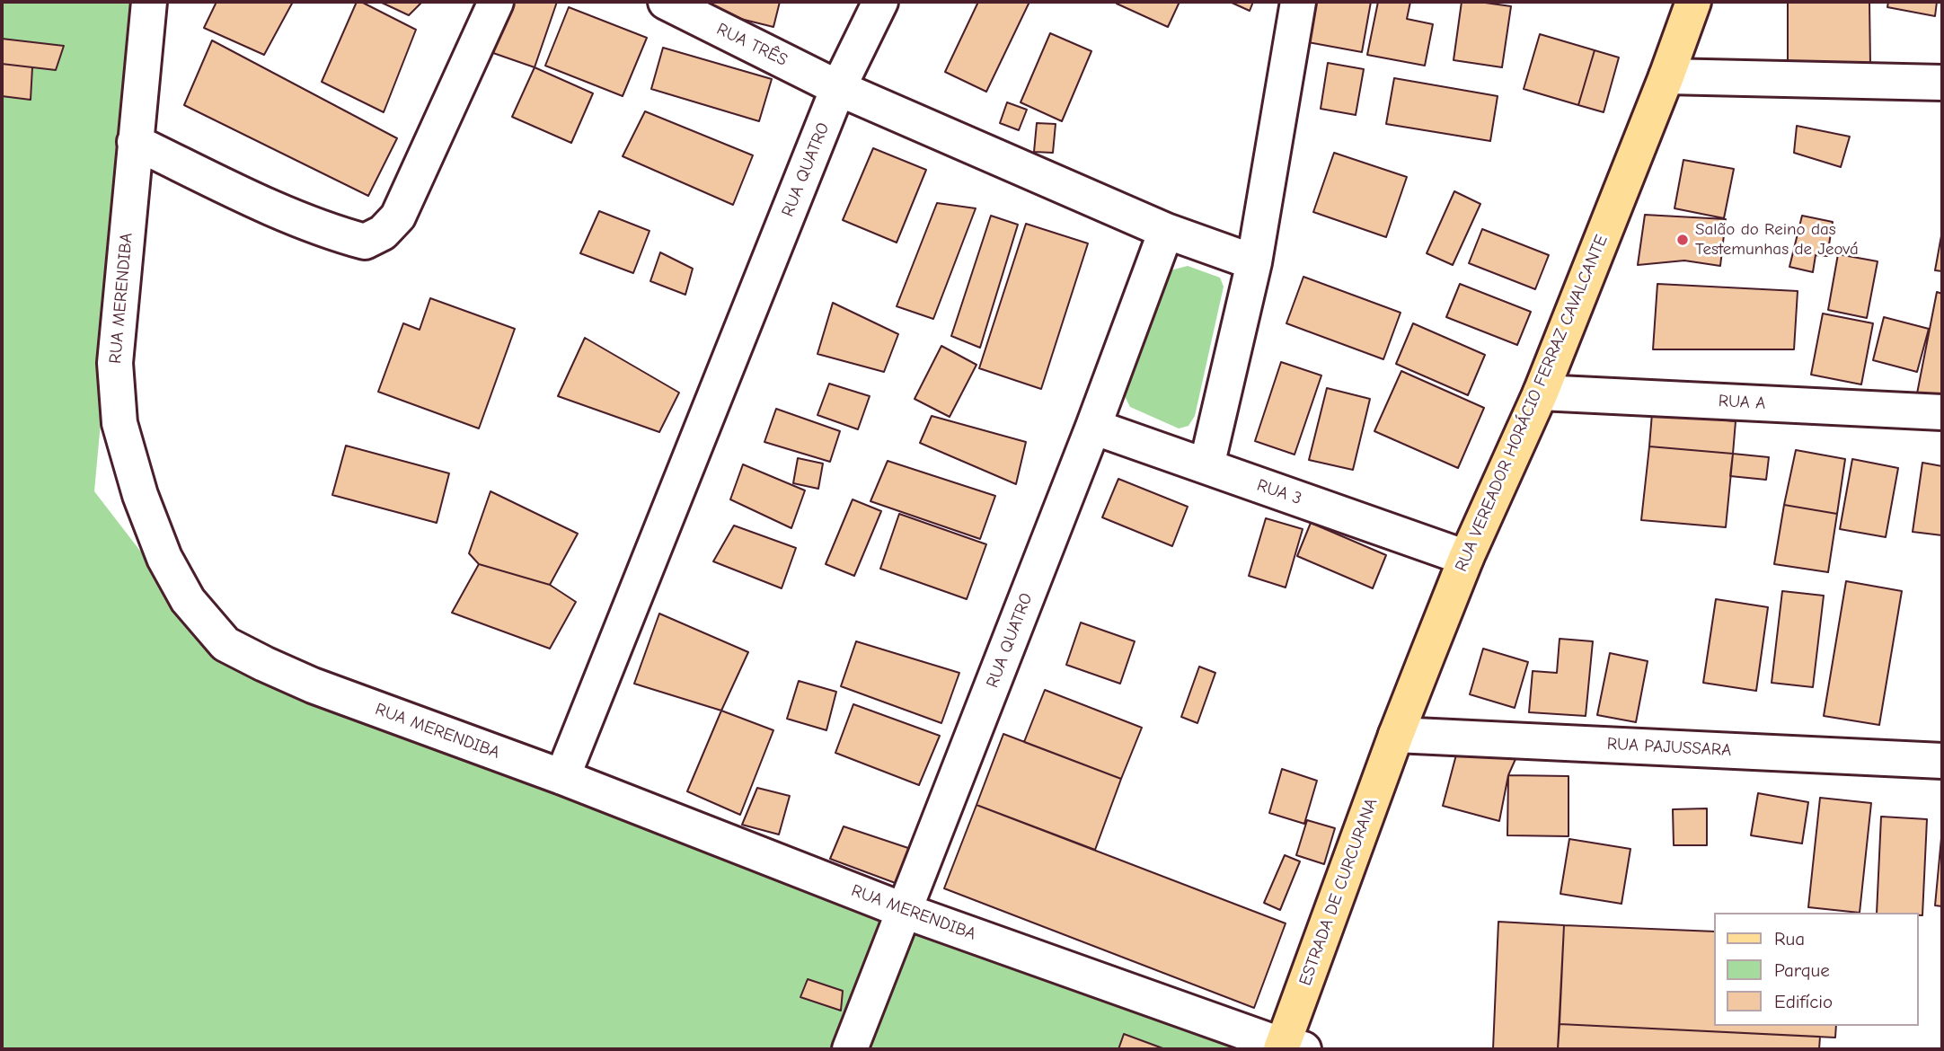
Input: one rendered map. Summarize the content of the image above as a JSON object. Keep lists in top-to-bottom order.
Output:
{
  "streets": {
    "main road": ["RUA VEREADOR HORÁCIO FERRAZ CAVALCANTE", "ESTRADA DE CURCURANA"],
    "street": [
      "RUA TRÊS",
      "RUA QUATRO",
      "RUA MERENDIBA",
      "RUA A",
      "RUA 3",
      "RUA PAJUSSARA"
    ]
  },
  "crossings": [
    ["RUA TRÊS", "RUA QUATRO"],
    ["RUA QUATRO", "RUA MERENDIBA"],
    ["RUA QUATRO", "RUA 3"],
    ["RUA MERENDIBA", "ESTRADA DE CURCURANA"],
    ["RUA A", "RUA VEREADOR HORÁCIO FERRAZ CAVALCANTE"],
    ["RUA VEREADOR HORÁCIO FERRAZ CAVALCANTE", "RUA 3"],
    ["RUA VEREADOR HORÁCIO FERRAZ CAVALCANTE", "RUA PAJUSSARA"],
    ["RUA VEREADOR HORÁCIO FERRAZ CAVALCANTE", "ESTRADA DE CURCURANA"],
    ["RUA PAJUSSARA", "ESTRADA DE CURCURANA"]
  ],
  "places": ["Salão do Reino das Testemunhas de Jeová"],
  "legend": ["Rua", "Parque", "Edifício"]
}
